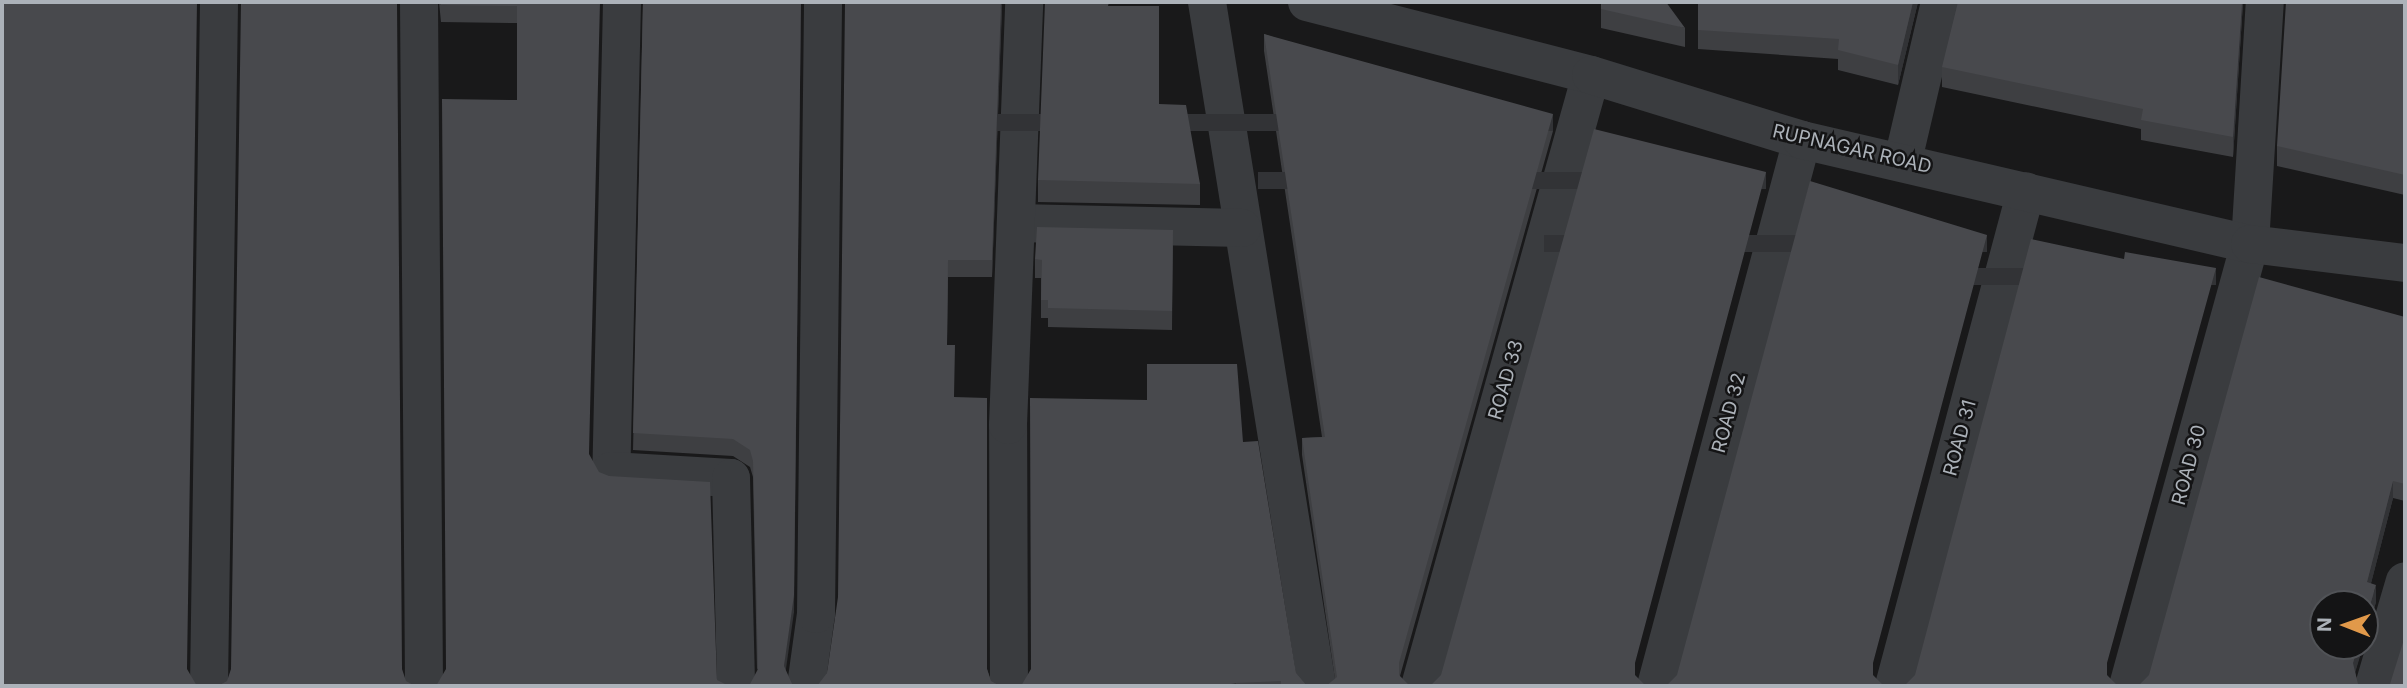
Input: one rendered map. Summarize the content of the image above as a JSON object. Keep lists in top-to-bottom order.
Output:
{
  "streets": {
    "street": [
      "RUPNAGAR ROAD",
      "ROAD 33",
      "ROAD 32",
      "ROAD 31",
      "ROAD 30"
    ]
  },
  "crossings": [
    ["RUPNAGAR ROAD", "ROAD 33"],
    ["RUPNAGAR ROAD", "ROAD 32"],
    ["RUPNAGAR ROAD", "ROAD 31"],
    ["RUPNAGAR ROAD", "ROAD 30"]
  ],
  "north": "left"
}
